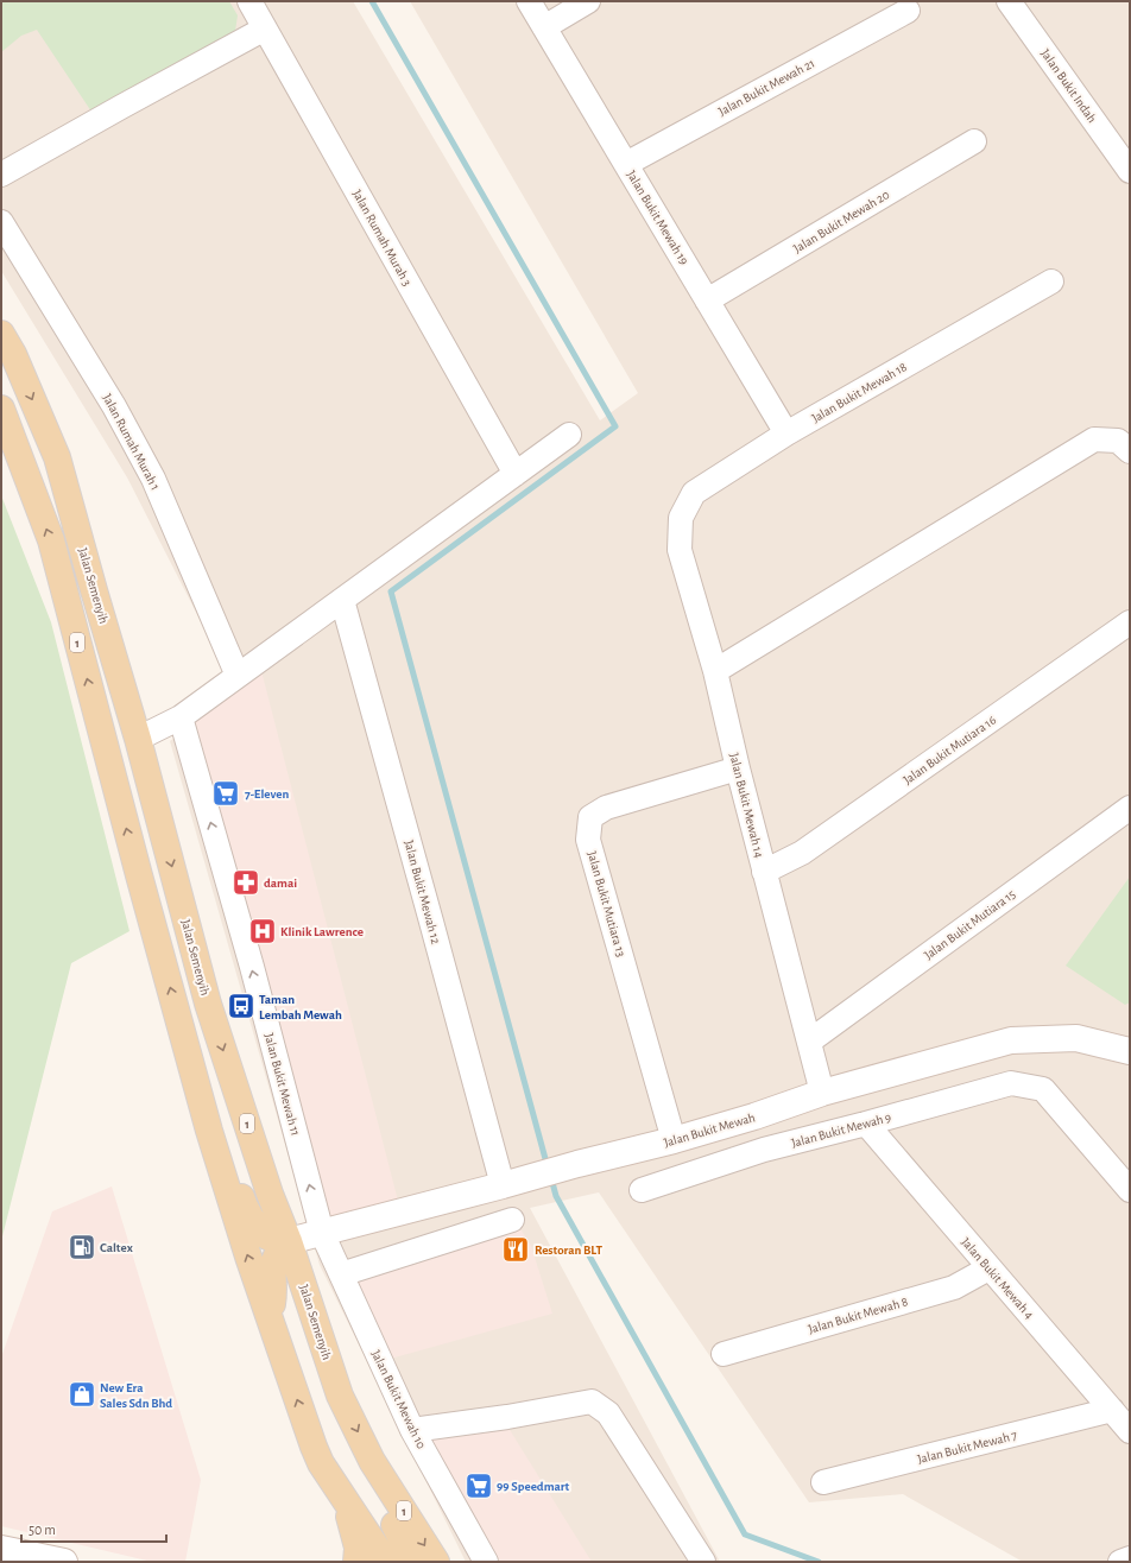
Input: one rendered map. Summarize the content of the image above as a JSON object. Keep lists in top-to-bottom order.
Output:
{
  "streets": {
    "main road": ["Jalan Semenyih", "1"],
    "street": [
      "Jalan Bukit Indah",
      "Jalan Bukit Mewah 21",
      "Jalan Bukit Mewah 19",
      "Jalan Bukit Mewah 20",
      "Jalan Rumah Murah 3",
      "Jalan Bukit Mewah 18",
      "Jalan Rumah Murah 1",
      "Jalan Bukit Mutiara 16",
      "Jalan Bukit Mewah 14",
      "Jalan Bukit Mewah 12",
      "Jalan Bukit Mutiara 13",
      "Jalan Bukit Mutiara 15",
      "Jalan Bukit Mewah 11",
      "Jalan Bukit Mewah",
      "Jalan Bukit Mewah 9",
      "Jalan Bukit Mewah 4",
      "Jalan Bukit Mewah 8",
      "Jalan Bukit Mewah 10",
      "Jalan Bukit Mewah 7"
    ]
  },
  "crossings": [
    ["Jalan Bukit Mewah 21", "Jalan Bukit Mewah 19"],
    ["Jalan Bukit Mewah 19", "Jalan Bukit Mewah 20"],
    ["Jalan Bukit Mewah 19", "Jalan Bukit Mewah 18"],
    ["Jalan Bukit Mewah 18", "Jalan Bukit Mewah 14"],
    ["Jalan Semenyih", "Jalan Bukit Mewah"],
    ["Jalan Bukit Mutiara 16", "Jalan Bukit Mewah 14"],
    ["Jalan Bukit Mewah 14", "Jalan Bukit Mutiara 13"],
    ["Jalan Bukit Mewah 14", "Jalan Bukit Mutiara 15"],
    ["Jalan Bukit Mewah 14", "Jalan Bukit Mewah"],
    ["Jalan Bukit Mewah 12", "Jalan Bukit Mewah"],
    ["Jalan Bukit Mutiara 13", "Jalan Bukit Mewah"],
    ["Jalan Bukit Mewah 11", "Jalan Bukit Mewah"],
    ["Jalan Bukit Mewah 11", "Jalan Bukit Mewah 10"],
    ["Jalan Bukit Mewah", "Jalan Bukit Mewah 10"],
    ["Jalan Bukit Mewah 9", "Jalan Bukit Mewah 4"],
    ["Jalan Bukit Mewah 4", "Jalan Bukit Mewah 8"],
    ["Jalan Bukit Mewah 4", "Jalan Bukit Mewah 7"]
  ],
  "one_way": ["Jalan Bukit Mewah 11"],
  "places": {
    "supermarket": ["7-Eleven", "99 Speedmart"],
    "pharmacy": ["damai"],
    "hospital": ["Klinik Lawrence"],
    "bus stop": ["Taman Lembah Mewah"],
    "fuel station": ["Caltex"],
    "restaurant": ["Restoran BLT"],
    "shop": ["New Era Sales Sdn Bhd"]
  },
  "scale_bar": "50 m"
}
